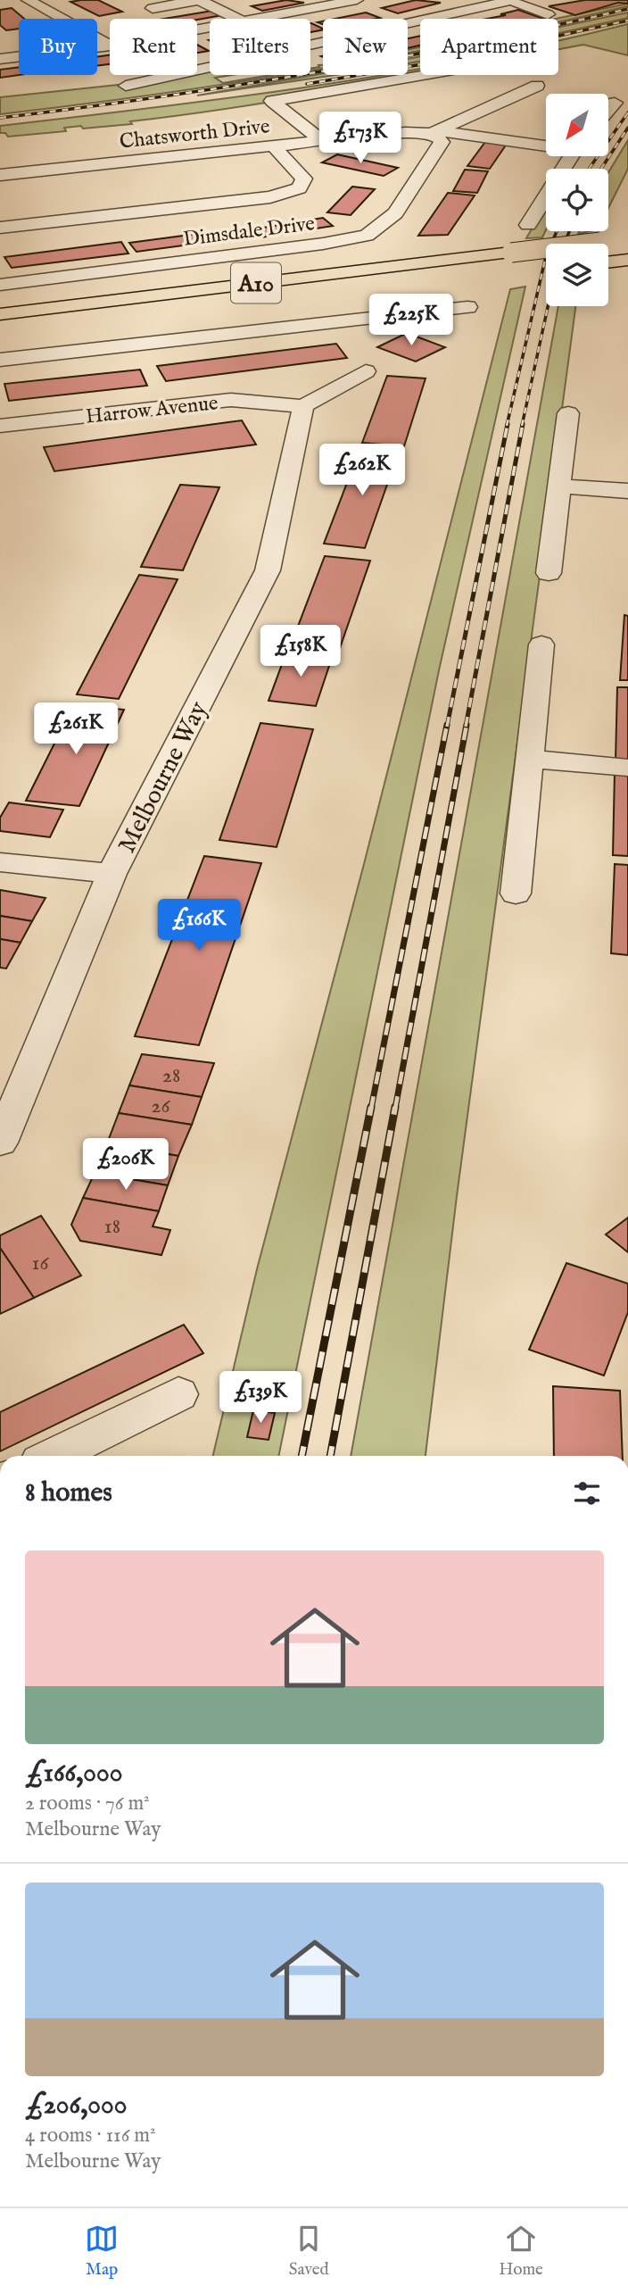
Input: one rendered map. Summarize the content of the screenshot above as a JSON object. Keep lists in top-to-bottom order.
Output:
{
  "streets": {
    "highway": ["A10"],
    "street": [
      "Chatsworth Drive",
      "Dimsdale Drive",
      "Harrow Avenue",
      "Melbourne Way"
    ]
  },
  "crossings": [
    ["Chatsworth Drive", "Dimsdale Drive"],
    ["Harrow Avenue", "Melbourne Way"]
  ],
  "house_numbers": [
    "28",
    "26",
    "18",
    "16"
  ],
  "north": "bottom left",
  "page": {
    "chip": [
      "Buy",
      "Rent",
      "Filters",
      "New",
      "Apartment"
    ],
    "price": [
      "£173K",
      "£225K",
      "£262K",
      "£158K",
      "£261K",
      "£166K",
      "£206K",
      "£139K"
    ],
    "heading": "8 homes",
    "list": [
      {
        "name": "£166,000",
        "note": "2 rooms · 76 m² · Melbourne Way"
      },
      {
        "name": "£206,000",
        "note": "4 rooms · 116 m² · Melbourne Way"
      }
    ],
    "tabs": ["Map", "Saved", "Home"]
  }
}
